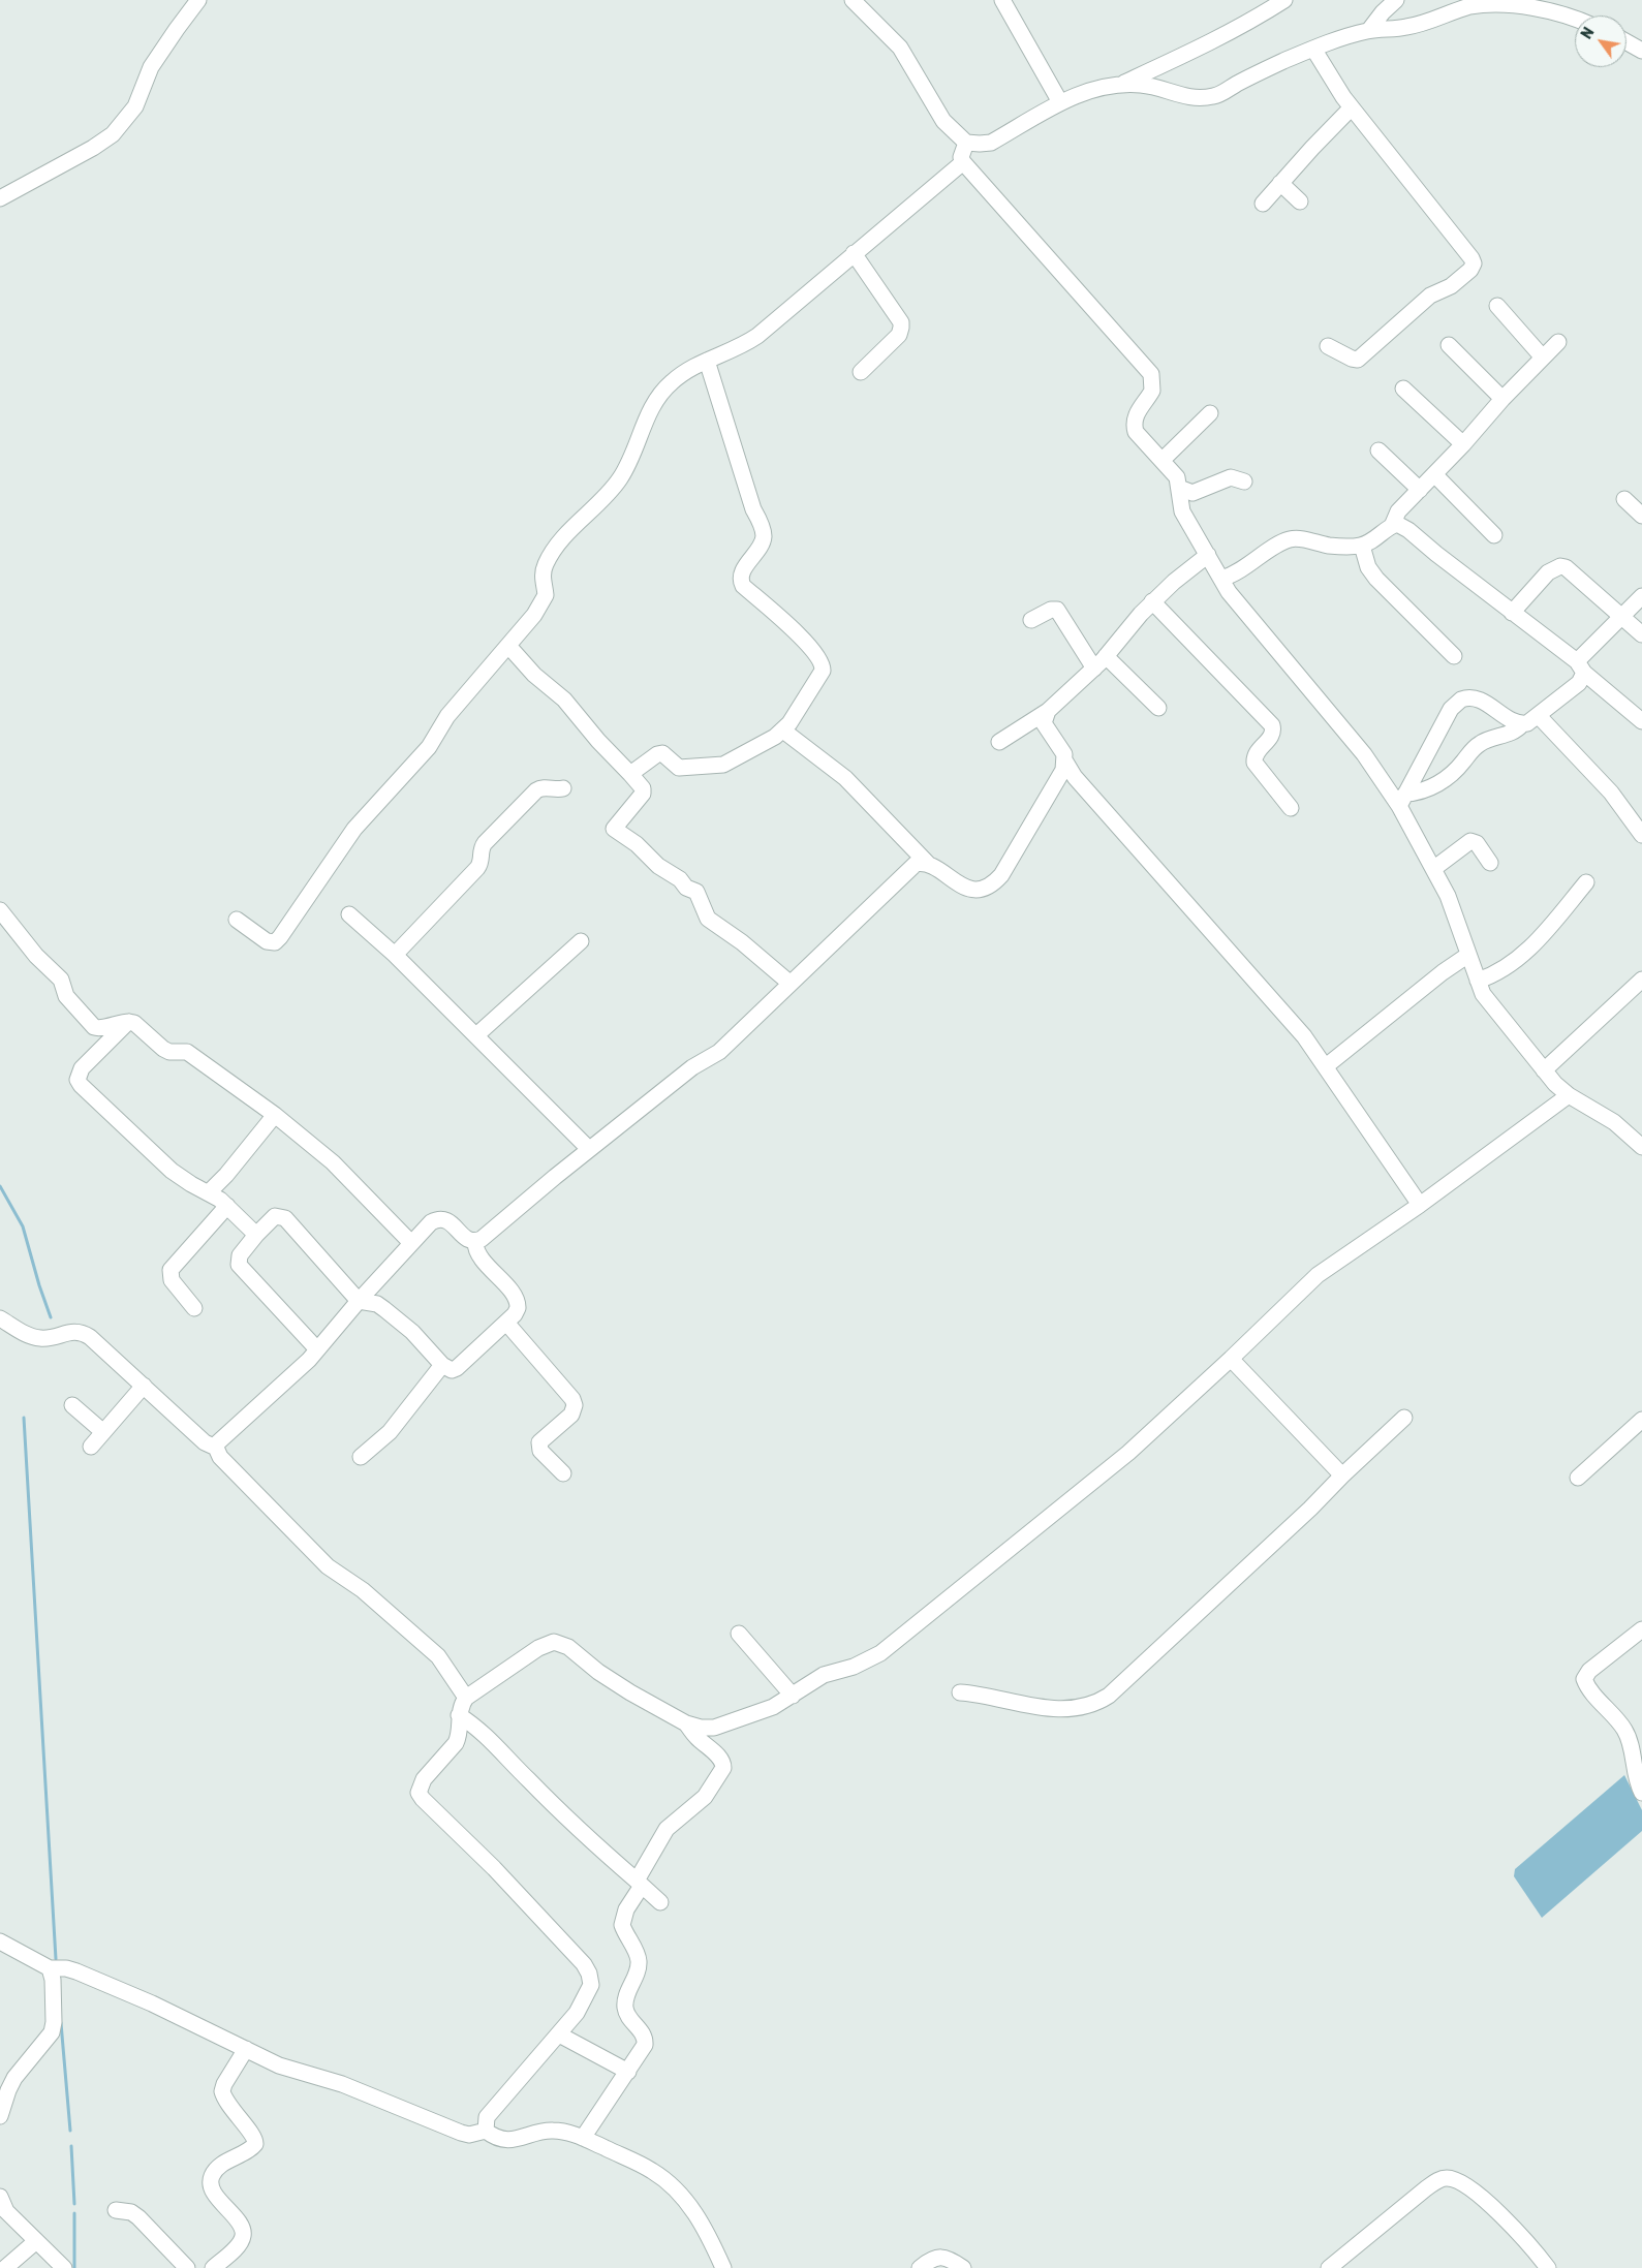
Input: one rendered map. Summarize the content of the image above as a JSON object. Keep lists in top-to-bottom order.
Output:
{
  "north": "top left"
}
